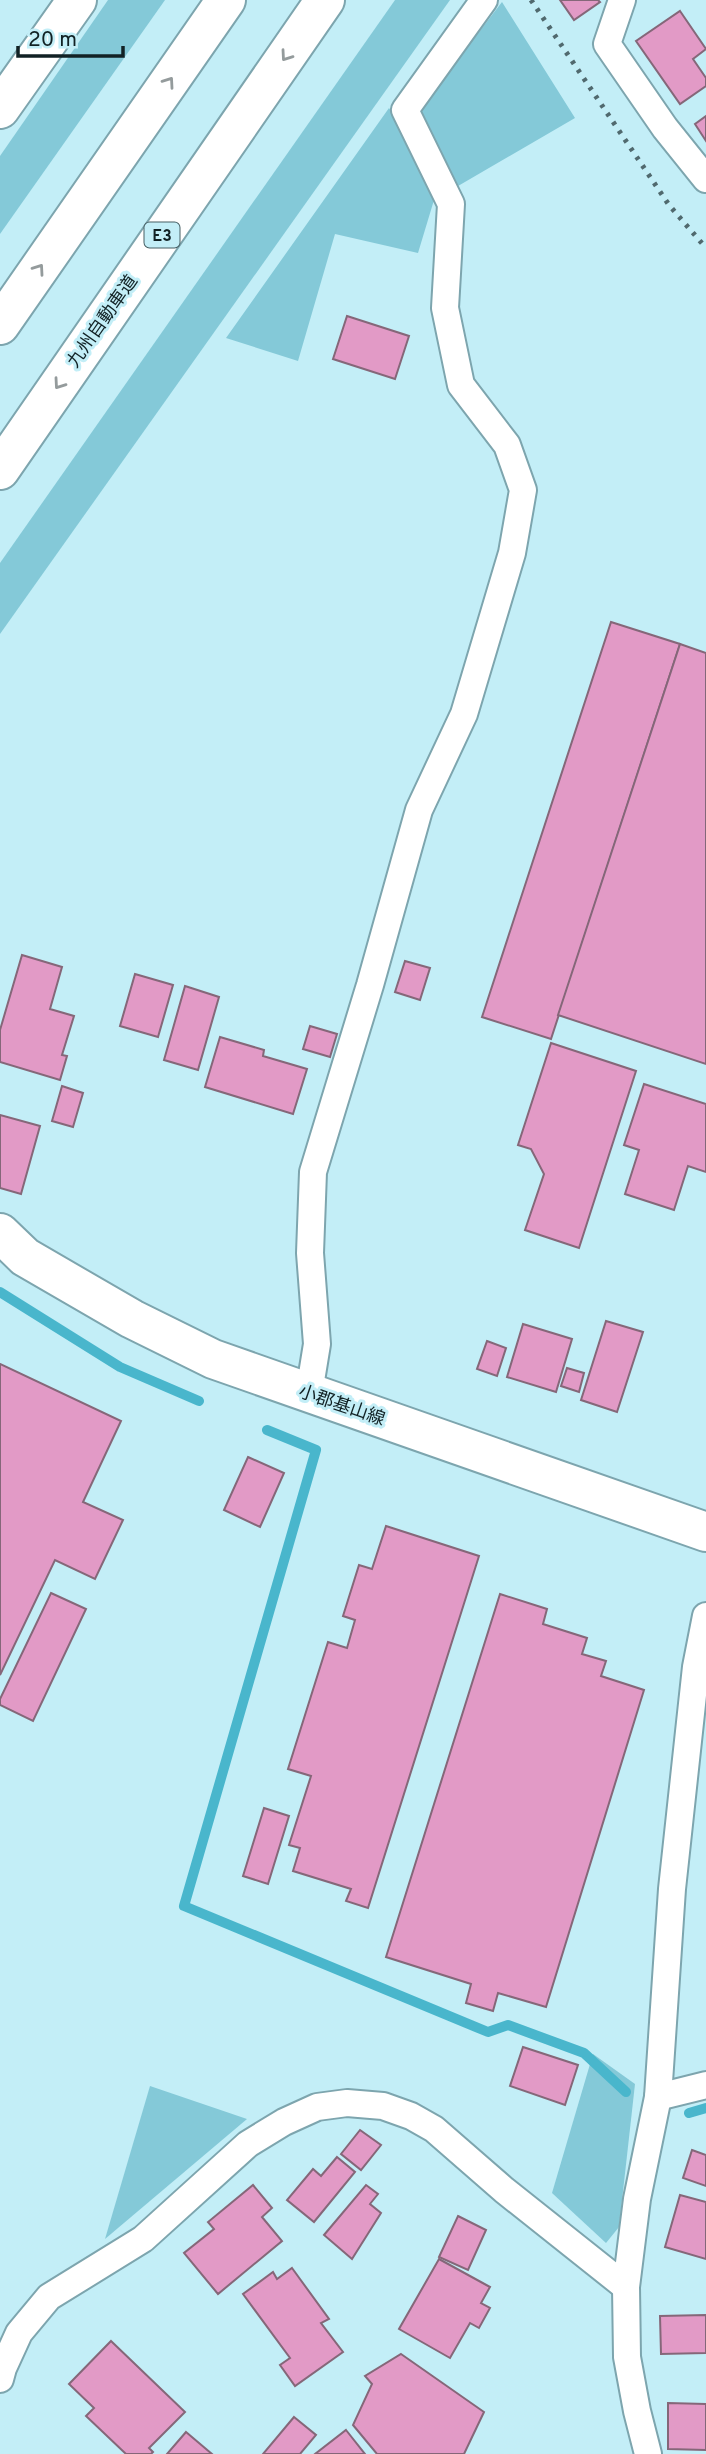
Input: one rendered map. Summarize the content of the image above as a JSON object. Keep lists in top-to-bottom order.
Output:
{
  "streets": {
    "main road": ["E3", "九州自動車道", "小郡基山線"]
  },
  "scale_bar": "20 m"
}
